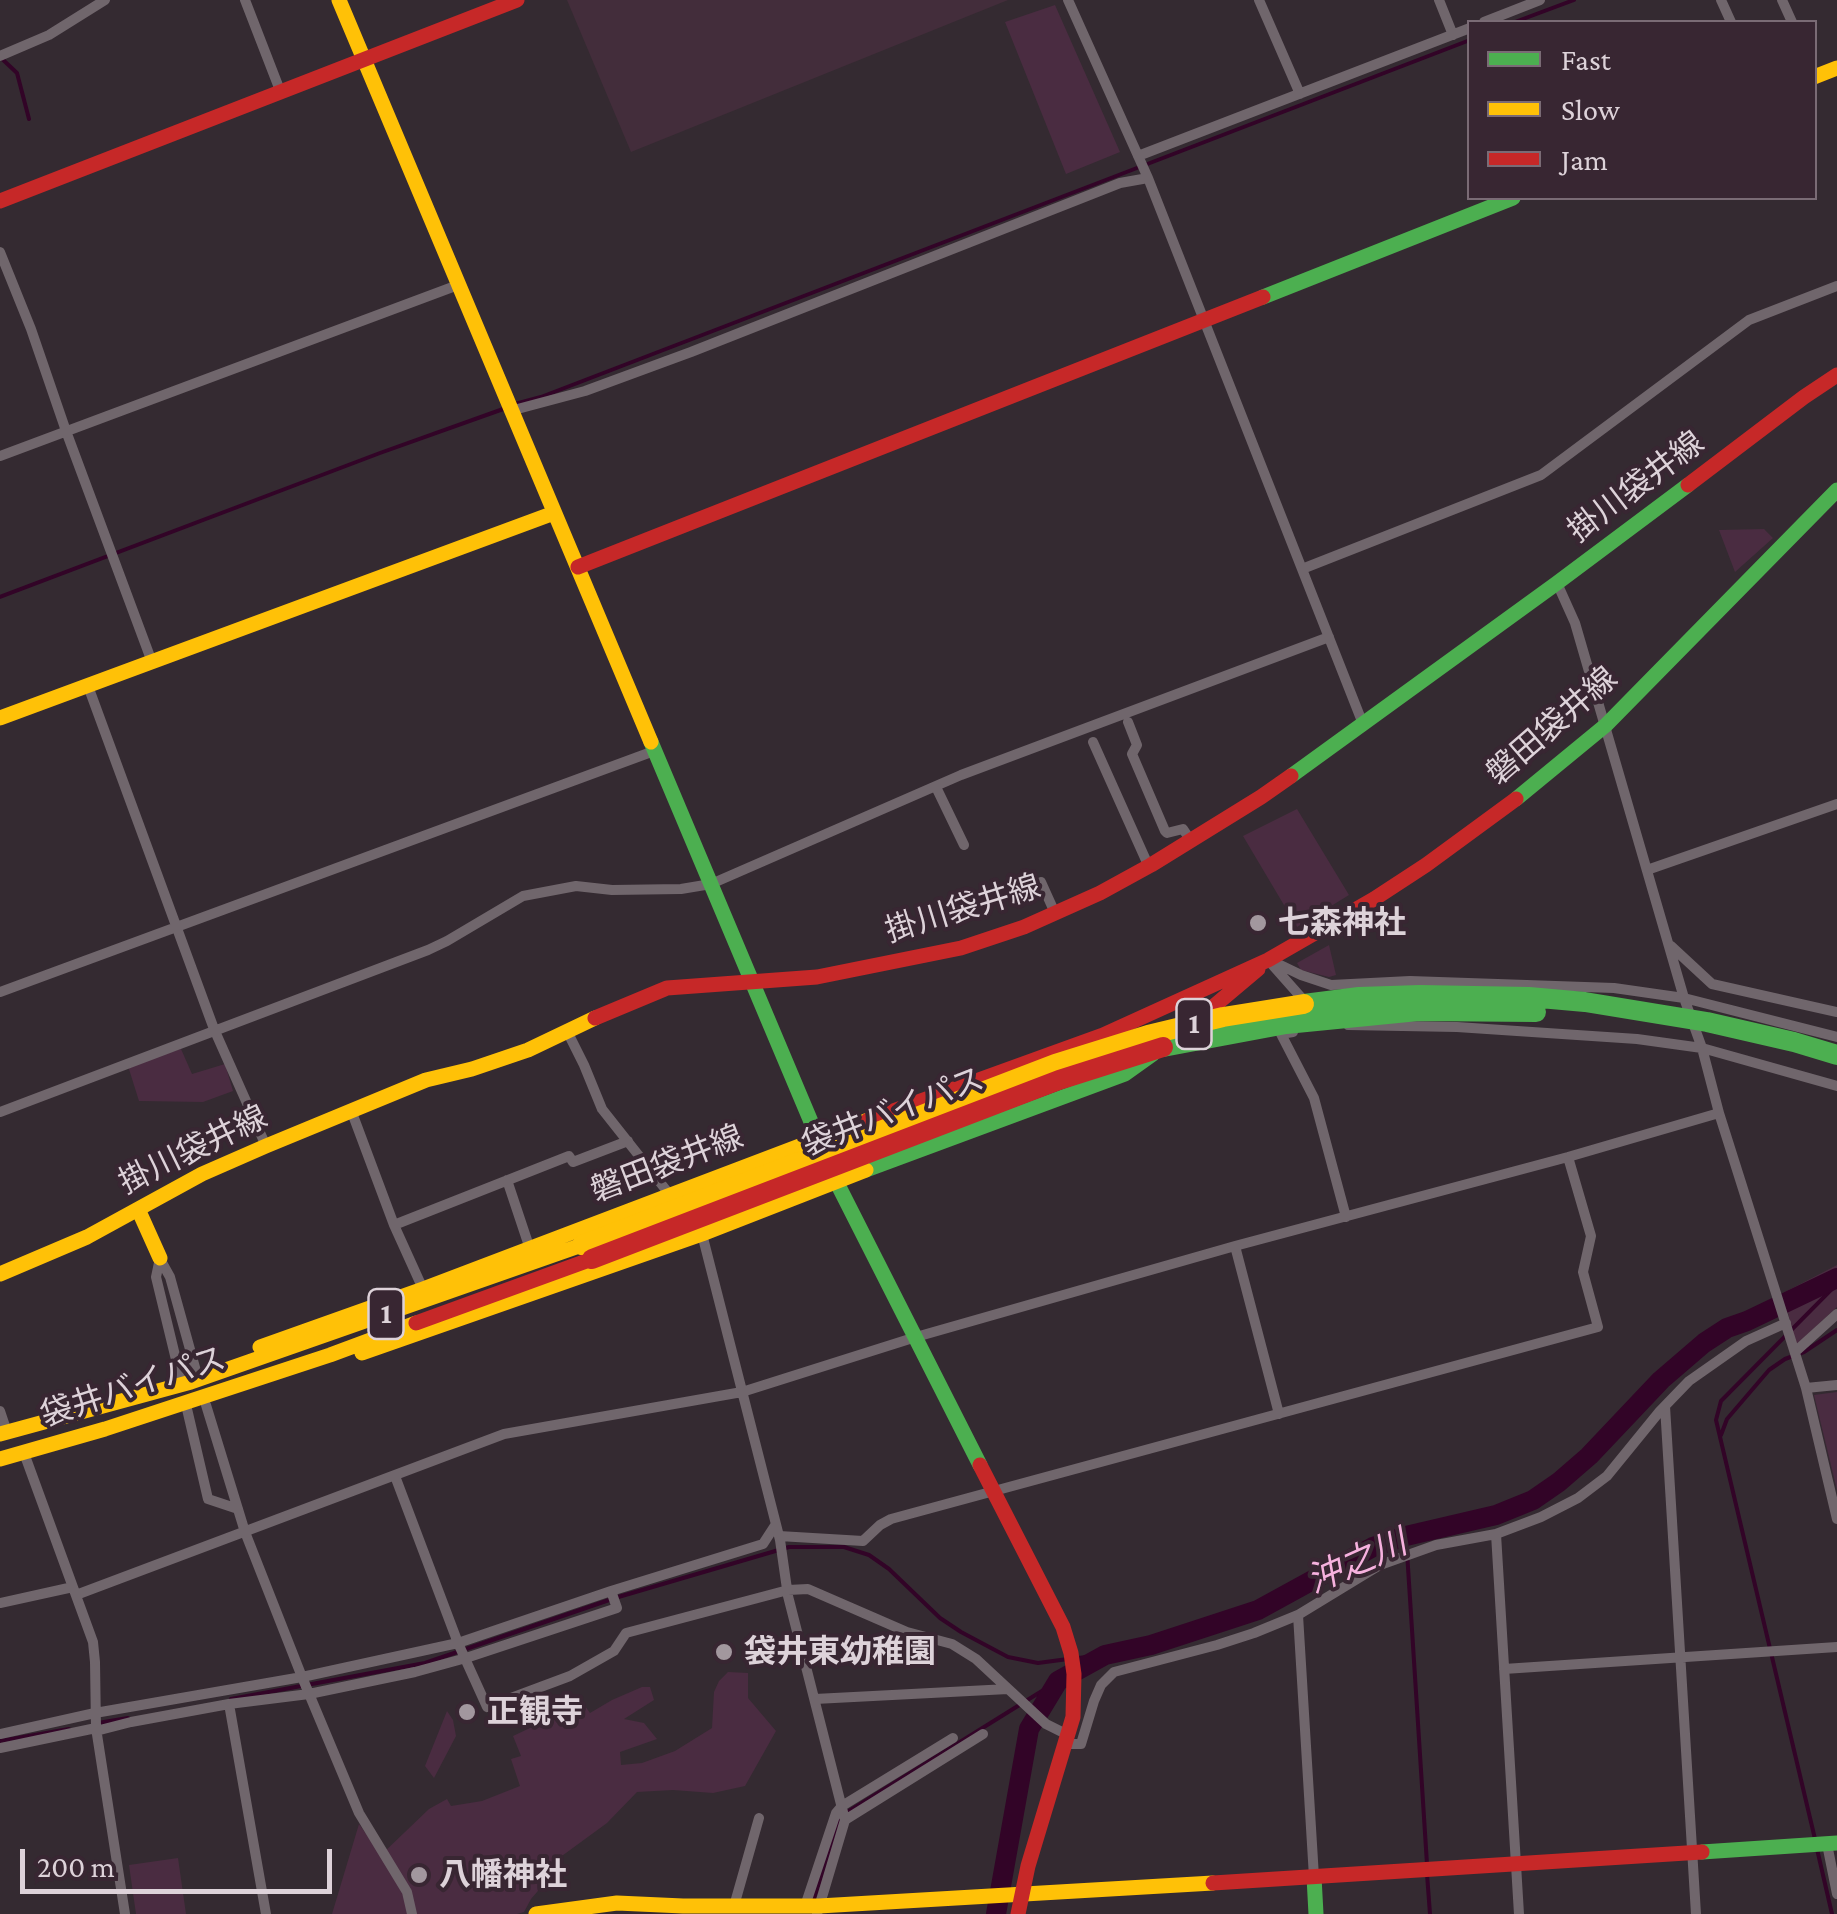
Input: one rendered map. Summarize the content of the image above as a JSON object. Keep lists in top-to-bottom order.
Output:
{
  "streets": {
    "main road": [
      "掛川袋井線",
      "磐田袋井線",
      "1",
      "袋井バイパス"
    ]
  },
  "crossings": [
    ["磐田袋井線", "袋井バイパス"]
  ],
  "water": ["沖之川"],
  "places": [
    "七森神社",
    "袋井東幼稚園",
    "正観寺",
    "八幡神社"
  ],
  "legend": ["Fast", "Slow", "Jam"],
  "scale_bar": "200 m"
}
